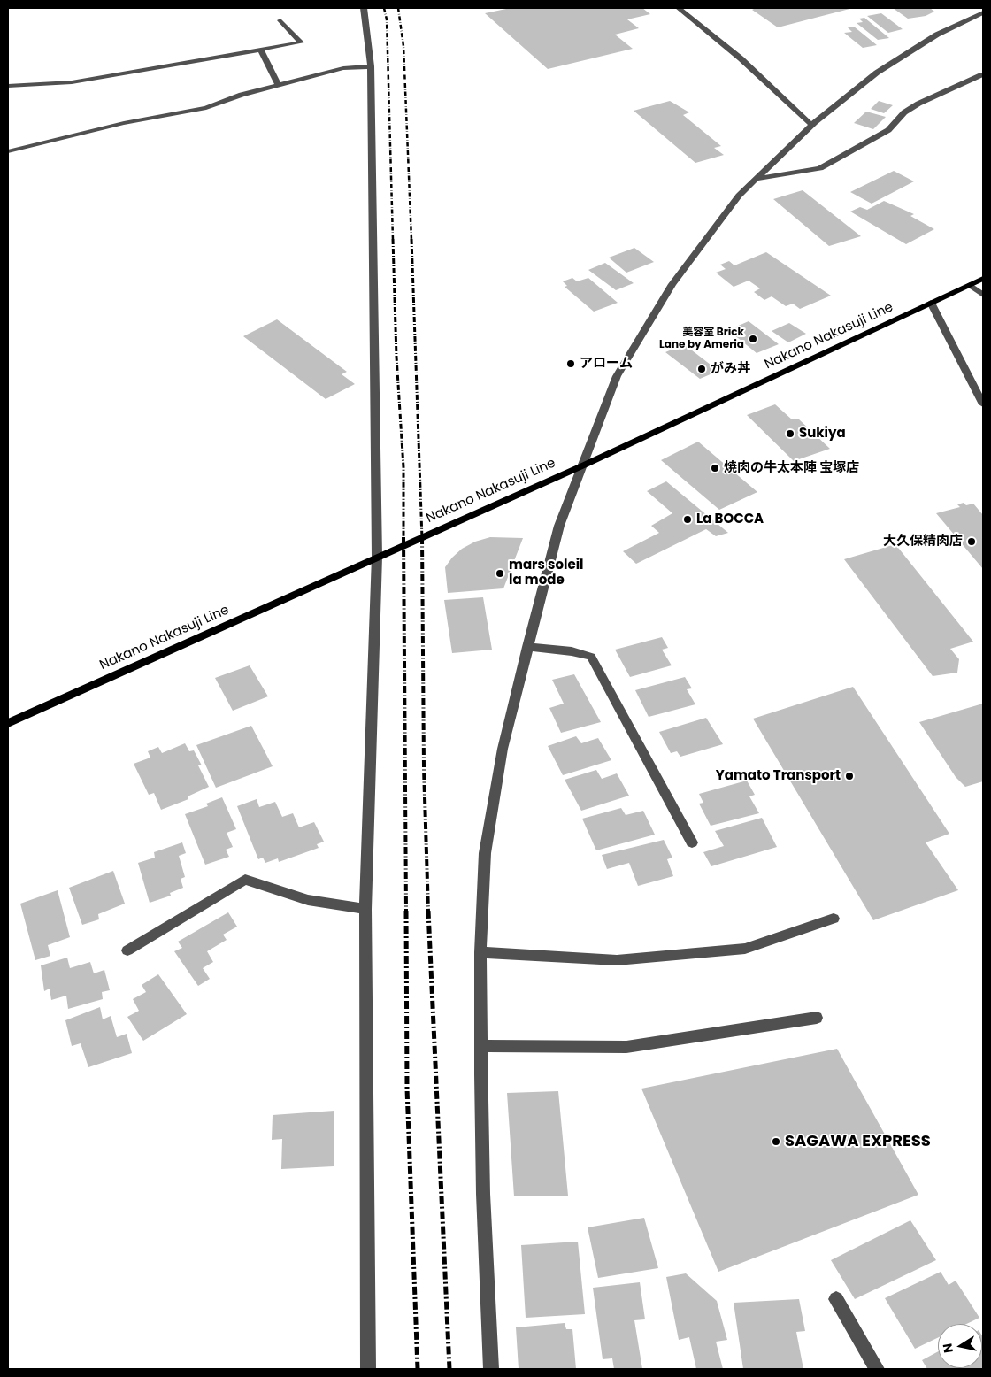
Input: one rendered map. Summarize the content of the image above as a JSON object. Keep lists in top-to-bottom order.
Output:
{
  "streets": {
    "main road": ["Nakano Nakasuji Line"]
  },
  "places": [
    "美容室 Brick Lane by Ameria",
    "アローム",
    "がみ丼",
    "Sukiya",
    "焼肉の牛太本陣 宝塚店",
    "La BOCCA",
    "大久保精肉店",
    "mars soleil la mode",
    "Yamato Transport",
    "SAGAWA EXPRESS"
  ],
  "north": "left"
}
